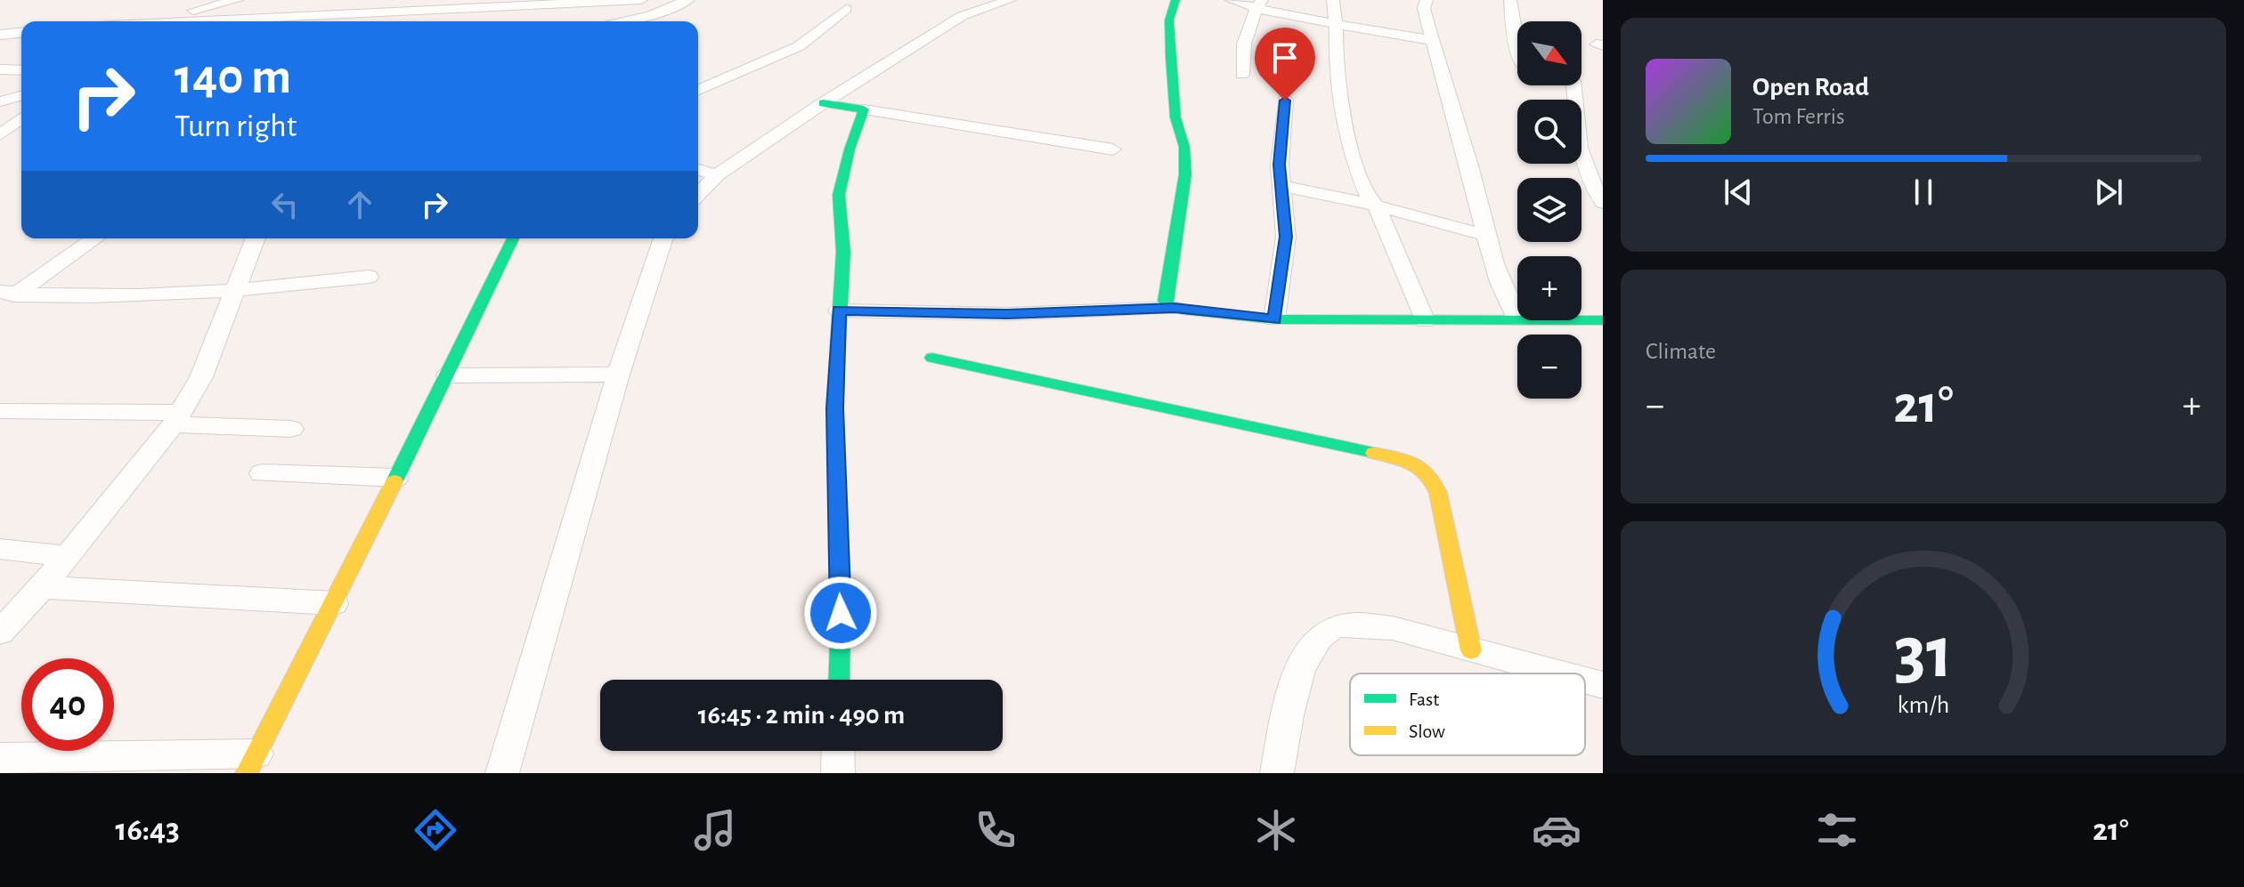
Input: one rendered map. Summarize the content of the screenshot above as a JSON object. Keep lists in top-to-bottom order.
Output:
{
  "legend": ["Fast", "Slow"],
  "north": "bottom right",
  "page": {
    "map_buttons": ["+", "−"],
    "turn": ["140 m", "Turn right"],
    "song": ["Open Road", "Tom Ferris"],
    "tile": "Climate",
    "heat": ["−", "21°", "+"],
    "limit": "40",
    "trip": "16:45 · 2 min · 490 m",
    "tabs": ["16:43", "21°"],
    "gauge": ["31", "km/h"]
  }
}
